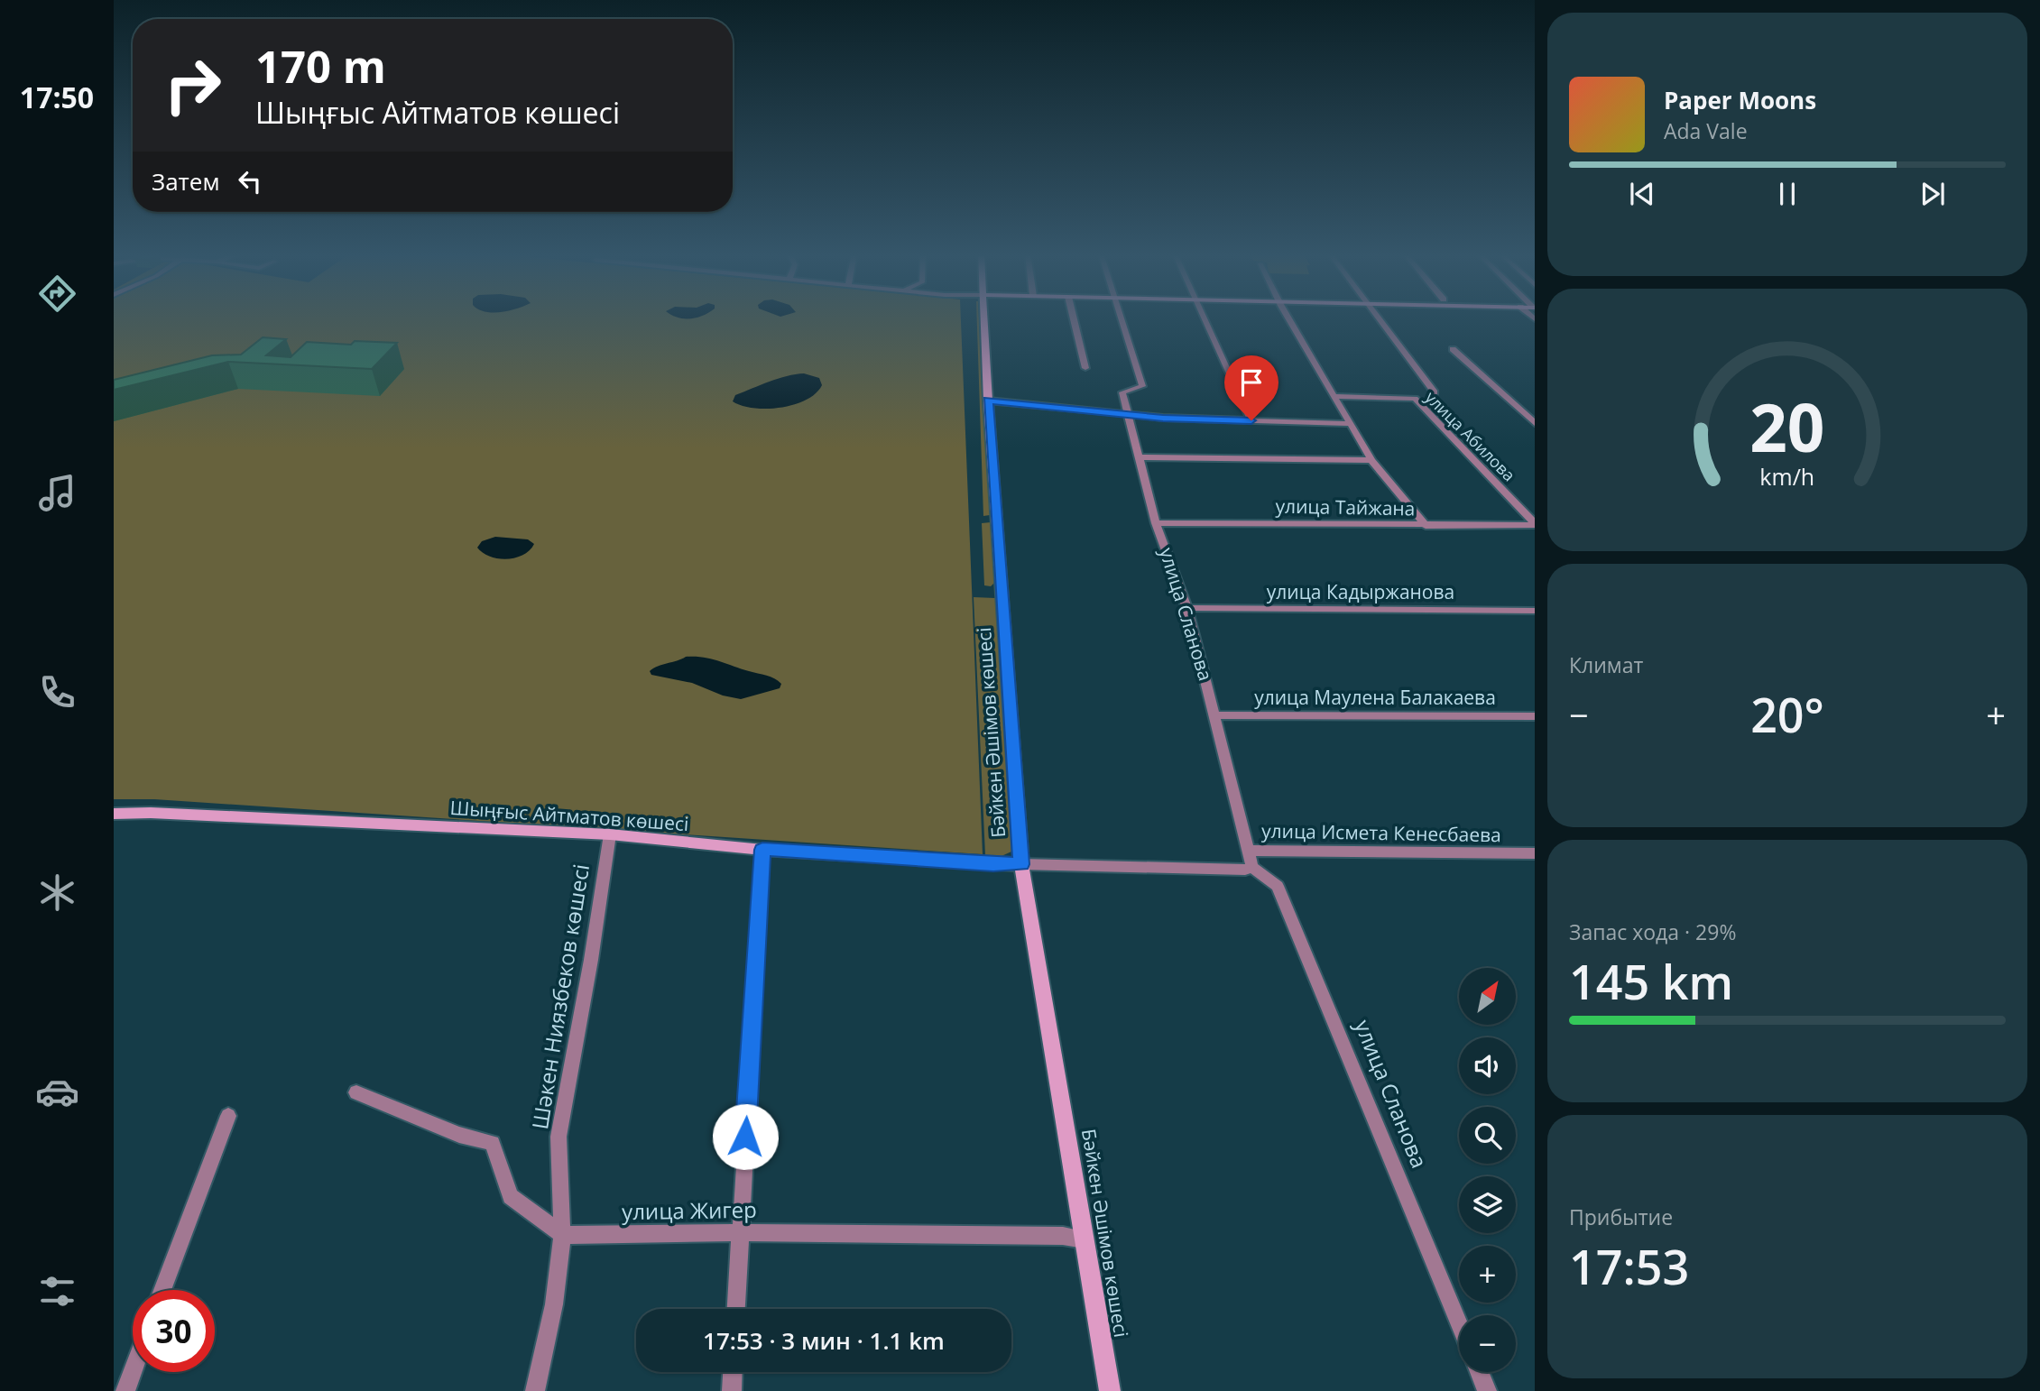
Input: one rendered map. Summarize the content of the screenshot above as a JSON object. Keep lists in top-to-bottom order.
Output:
{
  "streets": {
    "main road": ["Бәйкен Әшімов көшесі", "Шыңғыс Айтматов көшесі"],
    "street": [
      "улица Абилова",
      "улица Тайжана",
      "улица Кадыржанова",
      "улица Сланова",
      "улица Маулена Балакаева",
      "улица Исмета Кенесбаева",
      "Шәкен Ниязбеков көшесі",
      "улица Жигер"
    ]
  },
  "crossings": [
    ["улица Абилова", "улица Тайжана"],
    ["улица Тайжана", "улица Сланова"],
    ["улица Кадыржанова", "улица Сланова"],
    ["улица Сланова", "улица Маулена Балакаева"],
    ["улица Сланова", "улица Исмета Кенесбаева"],
    ["Бәйкен Әшімов көшесі", "Шыңғыс Айтматов көшесі"],
    ["Бәйкен Әшімов көшесі", "улица Исмета Кенесбаева"],
    ["Бәйкен Әшімов көшесі", "улица Жигер"],
    ["Шыңғыс Айтматов көшесі", "улица Исмета Кенесбаева"],
    ["Шыңғыс Айтматов көшесі", "Шәкен Ниязбеков көшесі"],
    ["Шәкен Ниязбеков көшесі", "улица Жигер"]
  ],
  "north": "top right",
  "page": {
    "tabs": "17:50",
    "turn": ["170 m", "Шыңғыс Айтматов көшесі"],
    "song": ["Paper Moons", "Ada Vale"],
    "then": "Затем",
    "tile": [
      "Климат",
      ["Запас хода · 29%", "145 km"],
      ["Прибытие", "17:53"]
    ],
    "heat": ["−", "20°", "+"],
    "map_buttons": ["+", "−"],
    "limit": "30",
    "trip": "17:53 · 3 мин · 1.1 km",
    "gauge": ["20", "km/h"]
  }
}
